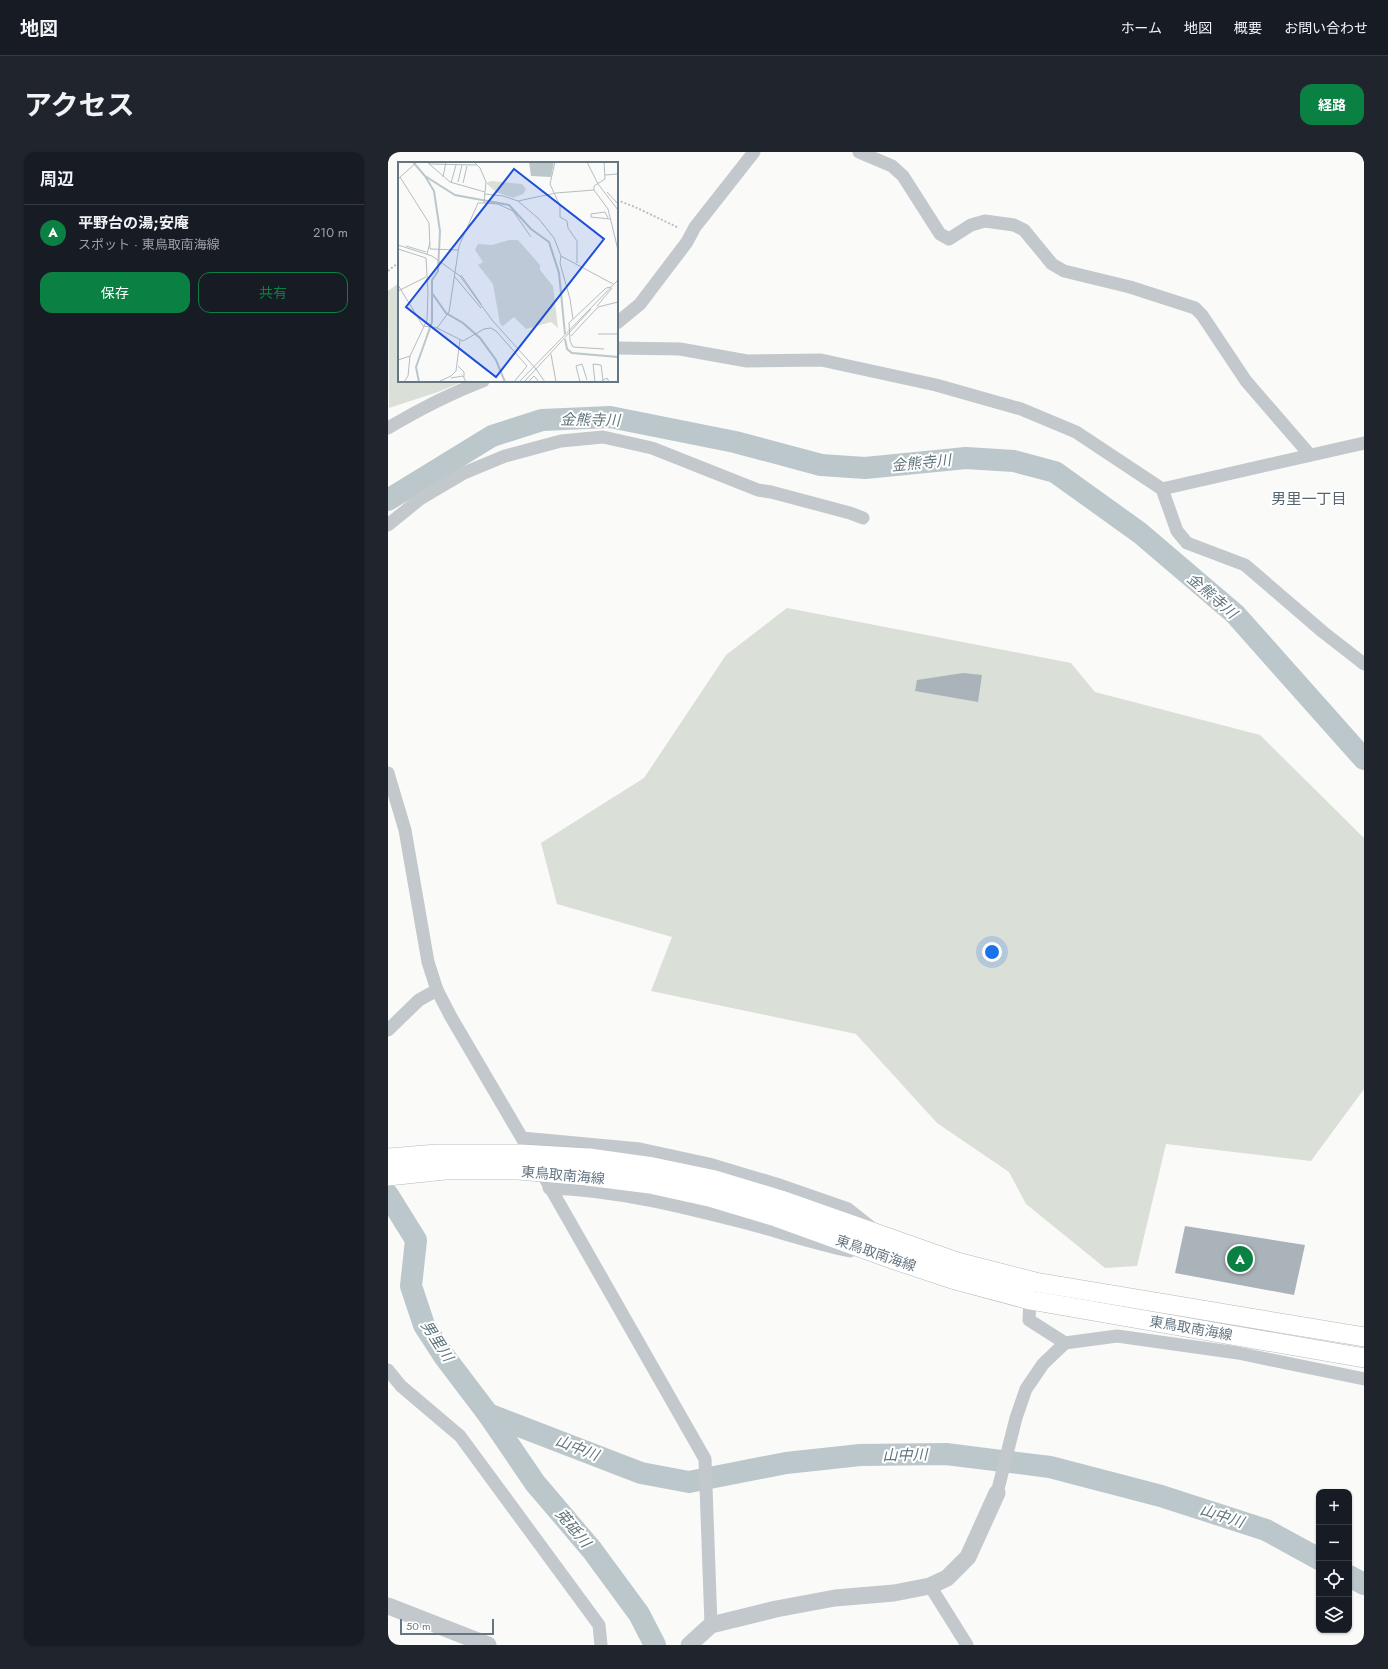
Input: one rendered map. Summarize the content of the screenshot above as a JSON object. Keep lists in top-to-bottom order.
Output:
{
  "streets": {
    "main road": ["東鳥取南海線"]
  },
  "districts": ["男里一丁目"],
  "water": [
    "金熊寺川",
    "男里川",
    "山中川",
    "莵砥川"
  ],
  "scale_bar": "50 m",
  "page": {
    "header": "地図",
    "nav": [
      "ホーム",
      "地図",
      "概要",
      "お問い合わせ"
    ],
    "title": "アクセス",
    "buttons": [
      "経路",
      ["保存", "共有"]
    ],
    "heading": "周辺",
    "list": [
      {
        "mark": "A",
        "name": "平野台の湯;安庵",
        "note": "スポット · 東鳥取南海線",
        "value": "210 m"
      }
    ],
    "pins": "A",
    "map_buttons": ["+", "−"],
    "scale": "50 m"
  }
}
